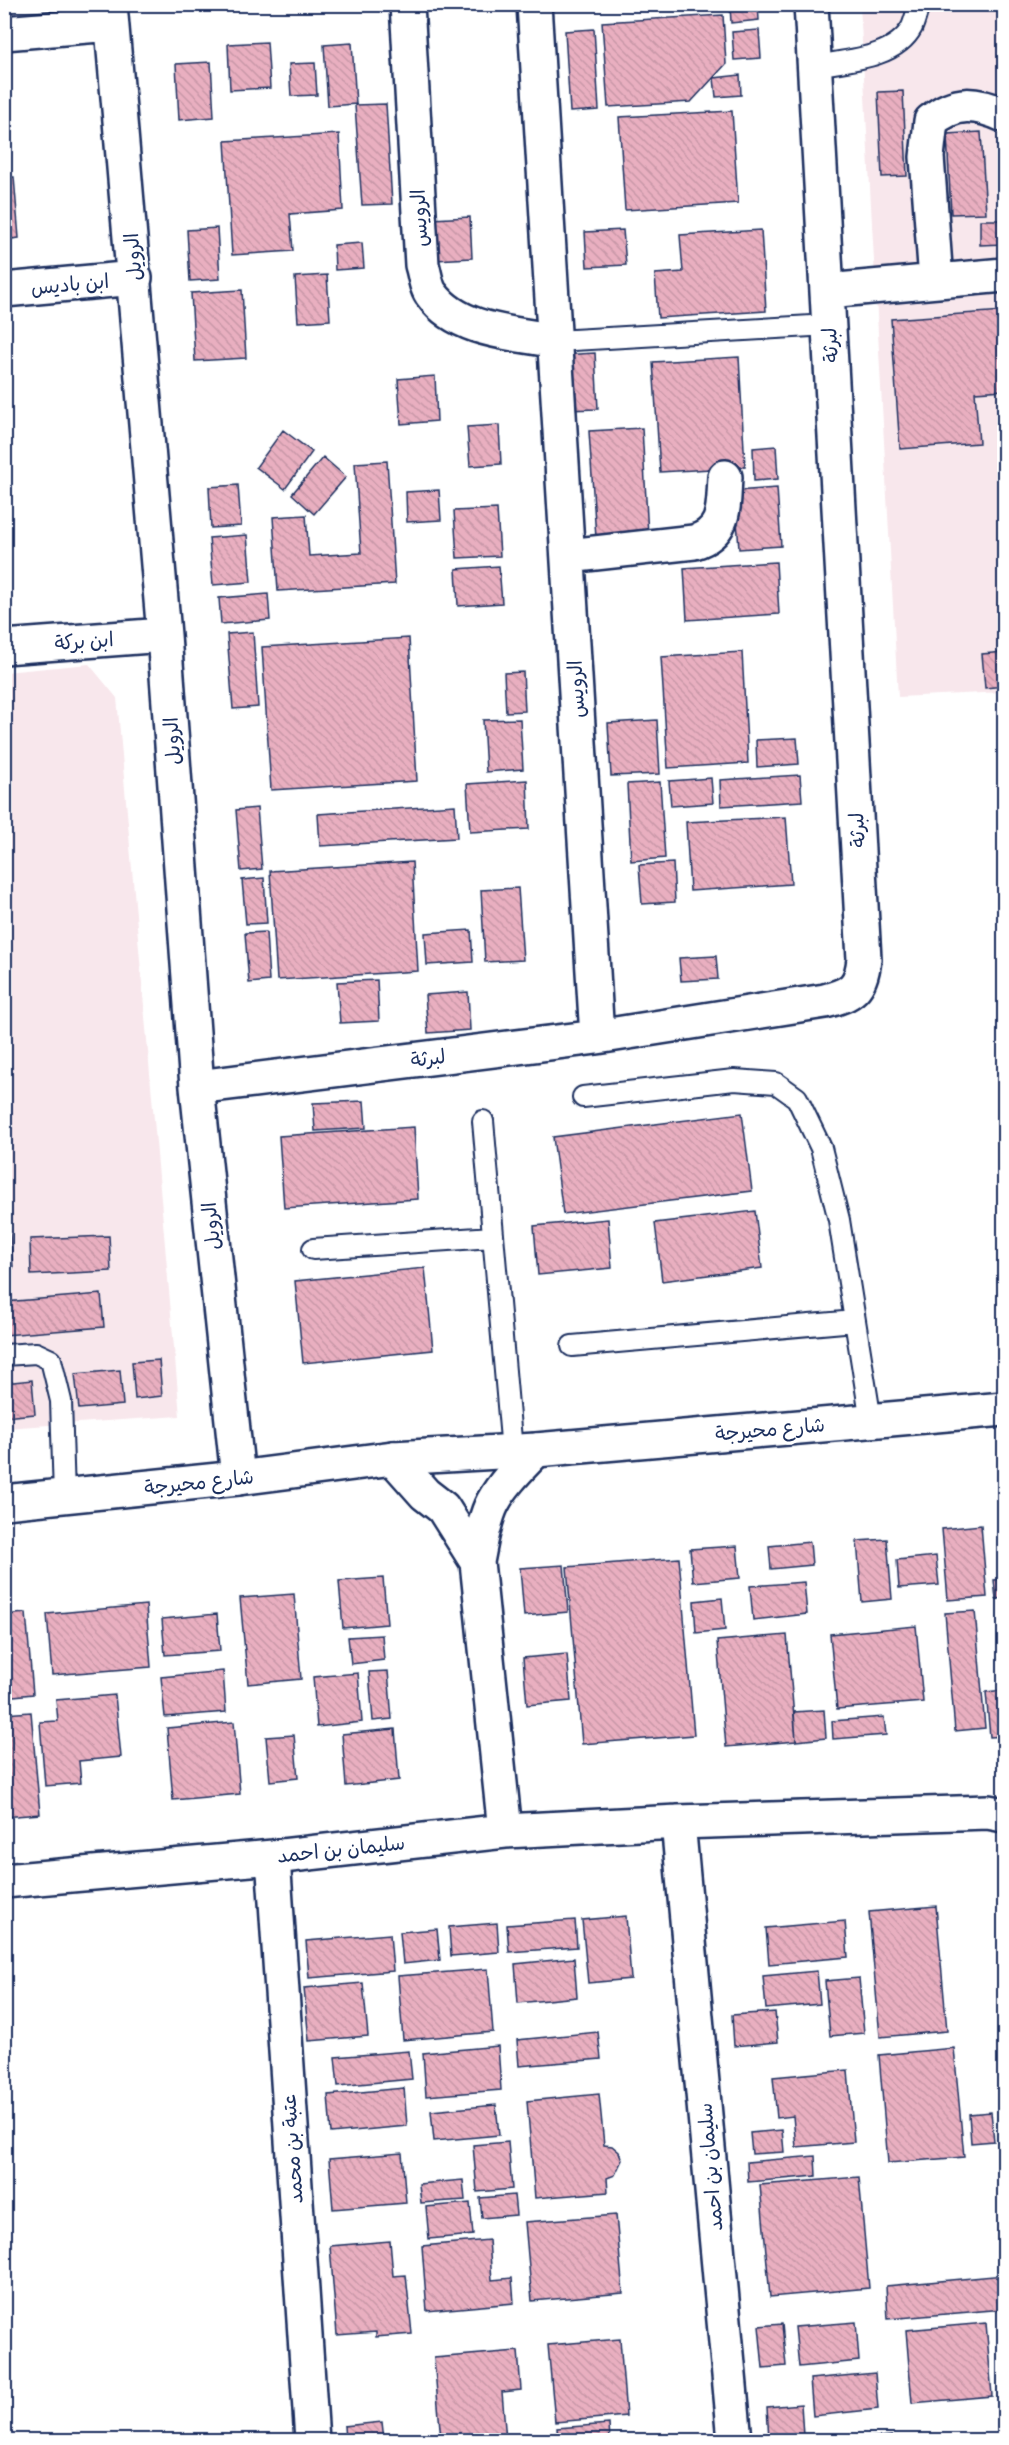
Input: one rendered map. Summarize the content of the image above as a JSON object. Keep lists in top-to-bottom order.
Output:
{
  "streets": {
    "street": [
      "الرويس",
      "الرويل",
      "ابن باديس",
      "لبرثة",
      "ابن بركة",
      "شارع محيرجة",
      "سليمان بن احمد",
      "عتبة بن محمد"
    ]
  },
  "crossings": [
    ["الرويس", "لبرثة"],
    ["الرويل", "ابن باديس"],
    ["الرويل", "لبرثة"],
    ["الرويل", "ابن بركة"],
    ["الرويل", "شارع محيرجة"],
    ["سليمان بن احمد", "عتبة بن محمد"]
  ]
}
